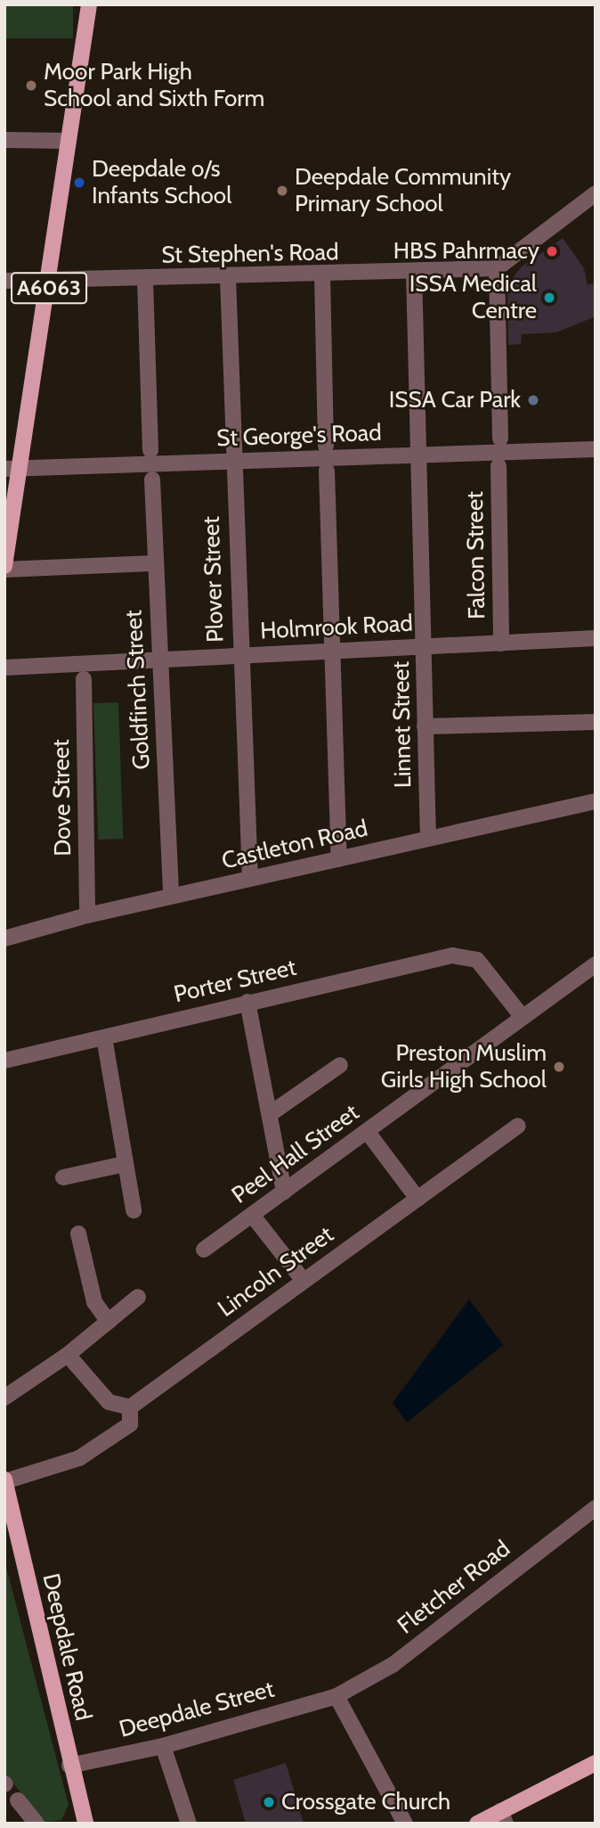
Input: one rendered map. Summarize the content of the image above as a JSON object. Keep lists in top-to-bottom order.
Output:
{
  "streets": {
    "main road": ["A6063", "Deepdale Road"],
    "street": [
      "St Stephen's Road",
      "St George's Road",
      "Falcon Street",
      "Plover Street",
      "Holmrook Road",
      "Goldfinch Street",
      "Linnet Street",
      "Dove Street",
      "Castleton Road",
      "Porter Street",
      "Peel Hall Street",
      "Lincoln Street",
      "Fletcher Road",
      "Deepdale Street"
    ]
  },
  "crossings": [
    ["St Stephen's Road", "A6063"],
    ["St Stephen's Road", "Plover Street"],
    ["St Stephen's Road", "Linnet Street"],
    ["A6063", "St George's Road"],
    ["St George's Road", "Plover Street"],
    ["St George's Road", "Linnet Street"],
    ["Falcon Street", "Holmrook Road"],
    ["Plover Street", "Holmrook Road"],
    ["Plover Street", "Castleton Road"],
    ["Holmrook Road", "Goldfinch Street"],
    ["Holmrook Road", "Linnet Street"],
    ["Goldfinch Street", "Castleton Road"],
    ["Linnet Street", "Castleton Road"],
    ["Dove Street", "Castleton Road"],
    ["Porter Street", "Peel Hall Street"],
    ["Fletcher Road", "Deepdale Street"],
    ["Deepdale Road", "Deepdale Street"]
  ],
  "places": [
    "Moor Park High School and Sixth Form",
    "Deepdale o/s Infants School",
    "Deepdale Community Primary School",
    "HBS Pahrmacy",
    "ISSA Medical Centre",
    "ISSA Car Park",
    "Preston Muslim Girls High School",
    "Crossgate Church"
  ]
}
